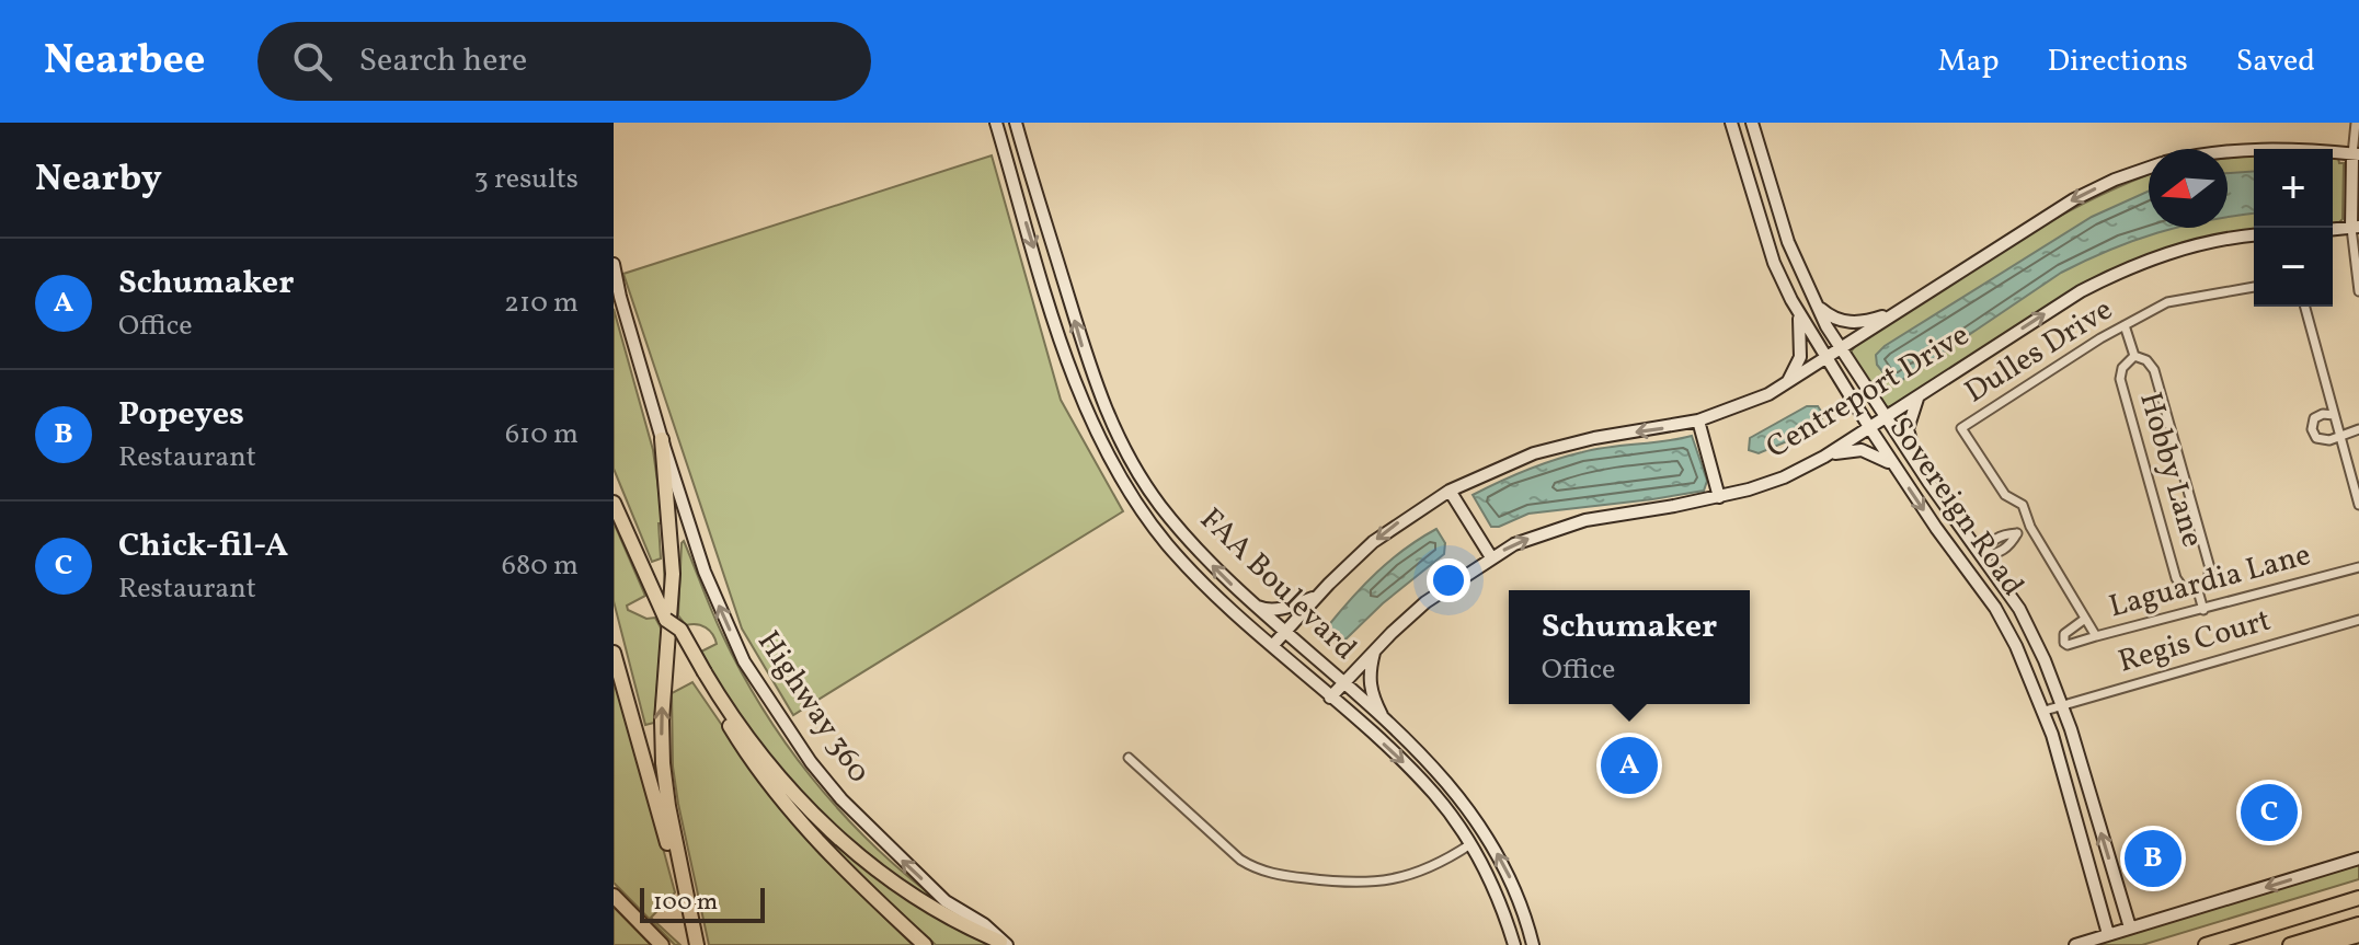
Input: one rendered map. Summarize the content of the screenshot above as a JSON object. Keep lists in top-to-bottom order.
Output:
{
  "streets": {
    "street": [
      "Dulles Drive",
      "Centreport Drive",
      "Hobby Lane",
      "Sovereign Road",
      "Laguardia Lane",
      "FAA Boulevard",
      "Regis Court",
      "Highway 360"
    ]
  },
  "crossings": [
    ["Dulles Drive", "Hobby Lane"],
    ["Dulles Drive", "Laguardia Lane"],
    ["Centreport Drive", "Sovereign Road"],
    ["Centreport Drive", "FAA Boulevard"],
    ["Hobby Lane", "Laguardia Lane"],
    ["Sovereign Road", "Regis Court"]
  ],
  "one_way": ["Highway 360"],
  "scale_bar": "100 m",
  "north": "left",
  "page": {
    "header": "Nearbee",
    "search": "Search here",
    "nav": ["Map", "Directions", "Saved"],
    "heading": ["Nearby", "3 results"],
    "map_buttons": ["+", "−"],
    "list": [
      {
        "mark": "A",
        "name": "Schumaker",
        "note": "Office",
        "value": "210 m"
      },
      {
        "mark": "B",
        "name": "Popeyes",
        "note": "Restaurant",
        "value": "610 m"
      },
      {
        "mark": "C",
        "name": "Chick-fil-A",
        "note": "Restaurant",
        "value": "680 m"
      }
    ],
    "popup": ["Schumaker", "Office"],
    "pins": ["A", "C", "B"],
    "scale": "100 m"
  }
}
